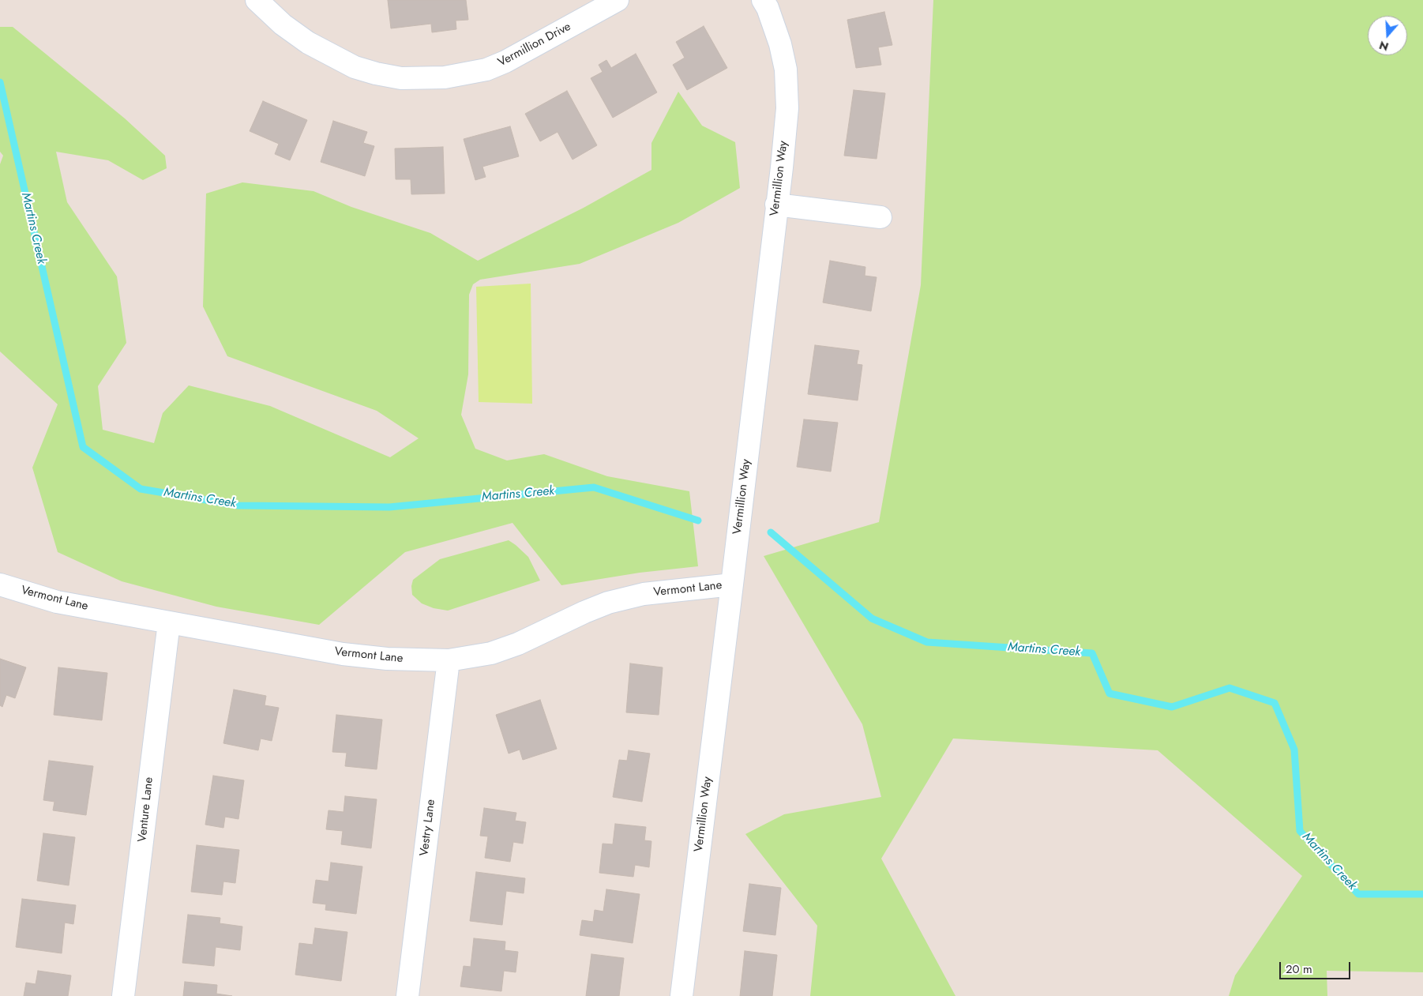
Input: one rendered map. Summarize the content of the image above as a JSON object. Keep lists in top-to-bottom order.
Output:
{
  "streets": {
    "street": [
      "Vermillion Drive",
      "Vermillion Way",
      "Vermont Lane",
      "Venture Lane",
      "Vestry Lane"
    ]
  },
  "crossings": [
    ["Vermillion Way", "Vermont Lane"],
    ["Vermont Lane", "Venture Lane"],
    ["Vermont Lane", "Vestry Lane"]
  ],
  "water": ["Martins Creek"],
  "scale_bar": "20 m",
  "north": "bottom"
}
